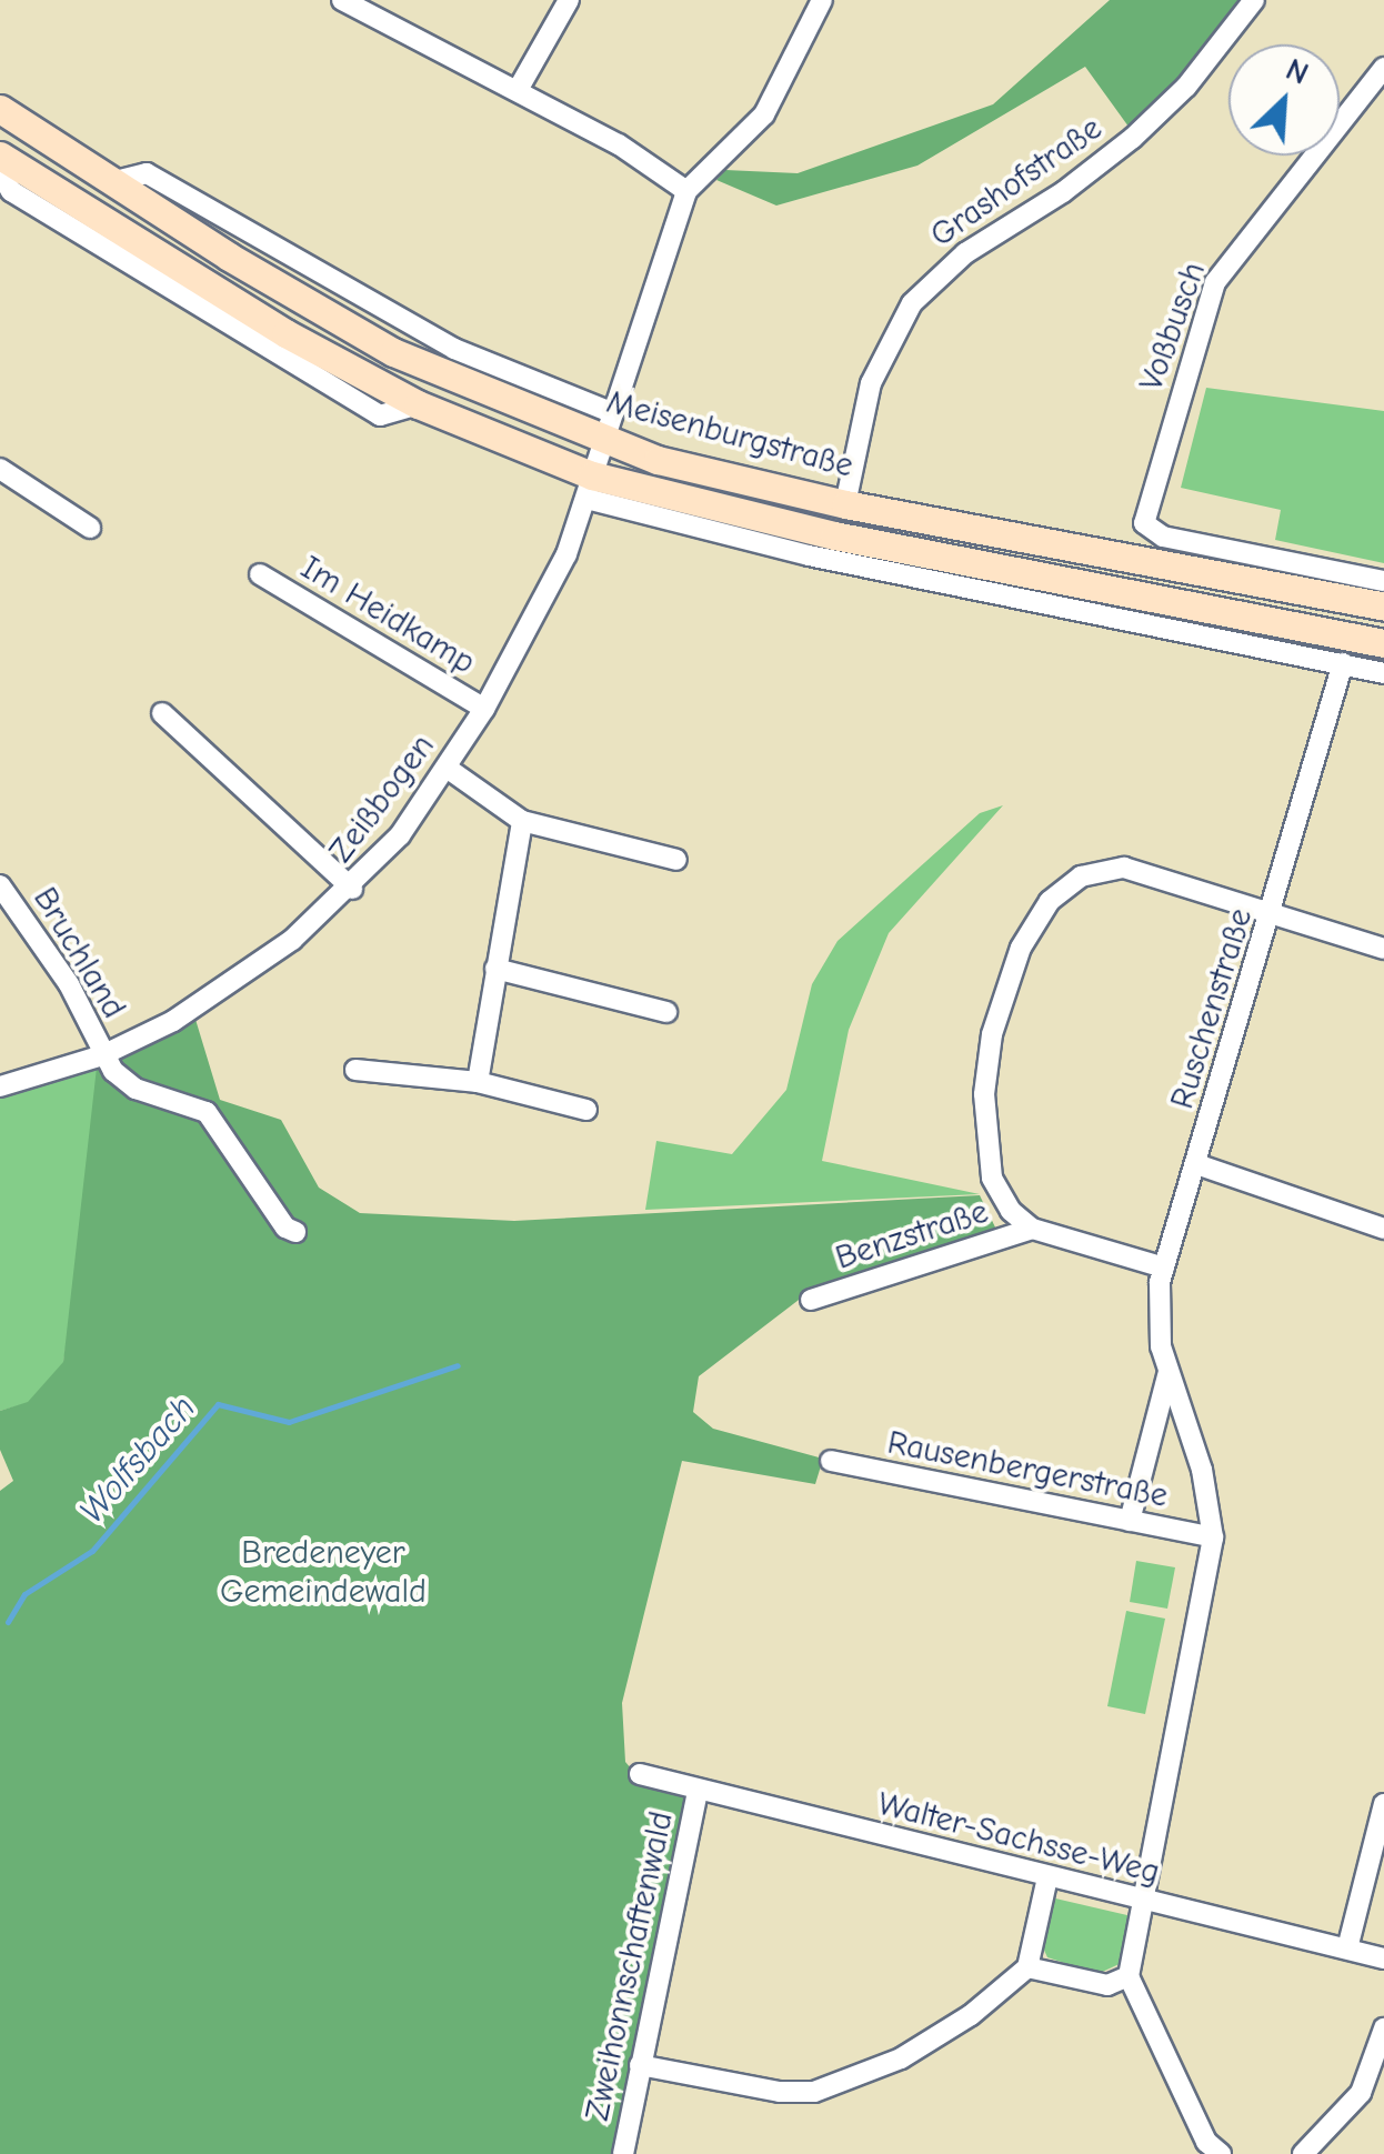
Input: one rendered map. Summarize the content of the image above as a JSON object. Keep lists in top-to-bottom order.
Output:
{
  "streets": {
    "main road": ["Meisenburgstraße"],
    "street": [
      "Grashofstraße",
      "Voßbusch",
      "Im Heidkamp",
      "Zeißbogen",
      "Bruchland",
      "Ruschenstraße",
      "Benzstraße",
      "Rausenbergerstraße",
      "Walter-Sachsse-Weg",
      "Zweihonnschaftenwald"
    ]
  },
  "crossings": [
    ["Grashofstraße", "Meisenburgstraße"],
    ["Meisenburgstraße", "Zeißbogen"],
    ["Im Heidkamp", "Zeißbogen"],
    ["Zeißbogen", "Bruchland"],
    ["Ruschenstraße", "Rausenbergerstraße"],
    ["Ruschenstraße", "Walter-Sachsse-Weg"],
    ["Walter-Sachsse-Weg", "Zweihonnschaftenwald"]
  ],
  "water": ["Wolfsbach"],
  "parks": ["Bredeneyer Gemeindewald"],
  "north": "top right"
}
